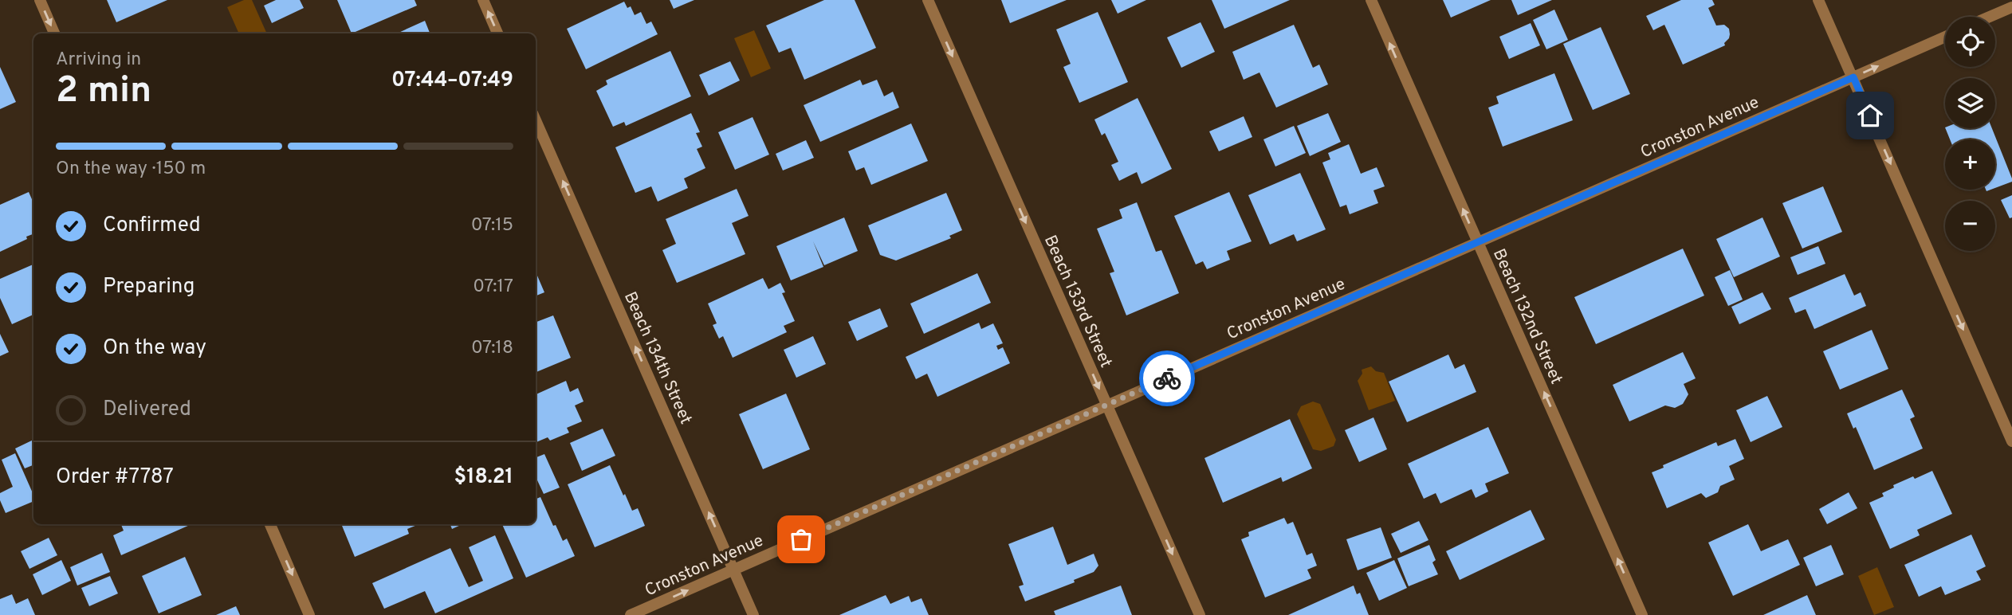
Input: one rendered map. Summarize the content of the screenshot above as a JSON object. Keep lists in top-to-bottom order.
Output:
{
  "streets": {
    "street": [
      "Cronston Avenue",
      "Beach 133rd Street",
      "Beach 132nd Street",
      "Beach 134th Street"
    ]
  },
  "crossings": [
    ["Cronston Avenue", "Beach 133rd Street"],
    ["Cronston Avenue", "Beach 132nd Street"],
    ["Cronston Avenue", "Beach 134th Street"]
  ],
  "one_way": ["Beach 133rd Street", "Beach 132nd Street", "Beach 134th Street"],
  "page": {
    "map_buttons": ["+", "−"],
    "heading": ["2 min", "Arriving in", "07:44–07:49"],
    "panel": ["Order #7787", "$18.21"],
    "bar": "On the way · 150 m",
    "list": [
      ["Confirmed", "07:15"],
      ["Preparing", "07:17"],
      ["On the way", "07:18"],
      "Delivered"
    ]
  }
}
